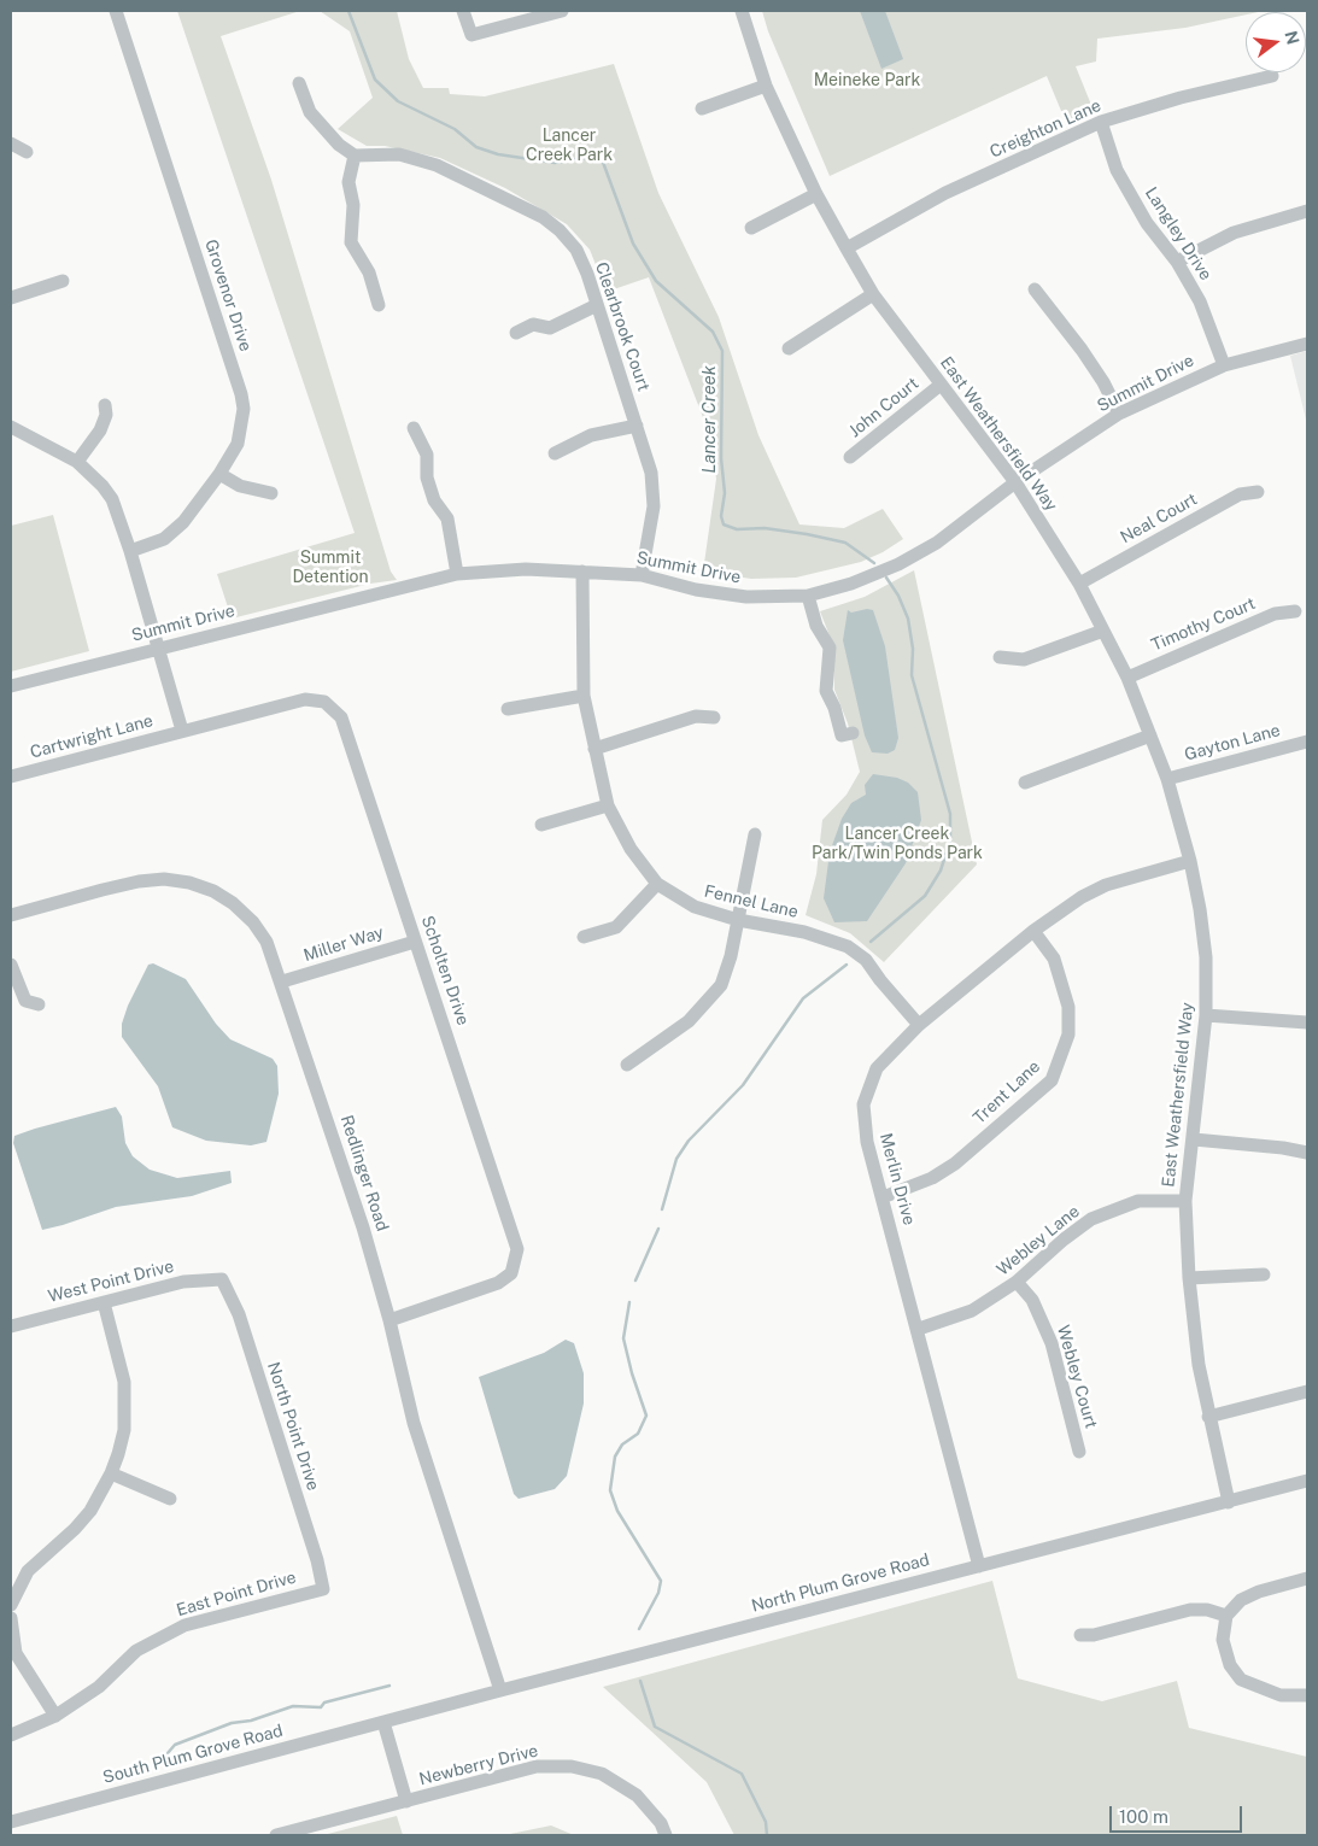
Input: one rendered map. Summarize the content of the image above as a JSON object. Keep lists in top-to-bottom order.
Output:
{
  "streets": {
    "street": [
      "Creighton Lane",
      "Langley Drive",
      "Grovenor Drive",
      "Clearbrook Court",
      "Summit Drive",
      "John Court",
      "East Weathersfield Way",
      "Neal Court",
      "Timothy Court",
      "Cartwright Lane",
      "Gayton Lane",
      "Fennel Lane",
      "Miller Way",
      "Scholten Drive",
      "Trent Lane",
      "Redlinger Road",
      "Merlin Drive",
      "Webley Lane",
      "West Point Drive",
      "Webley Court",
      "North Point Drive",
      "North Plum Grove Road",
      "East Point Drive",
      "South Plum Grove Road",
      "Newberry Drive"
    ]
  },
  "crossings": [
    ["Creighton Lane", "Langley Drive"],
    ["Creighton Lane", "East Weathersfield Way"],
    ["Langley Drive", "Summit Drive"],
    ["Clearbrook Court", "Summit Drive"],
    ["Summit Drive", "East Weathersfield Way"],
    ["Summit Drive", "Fennel Lane"],
    ["John Court", "East Weathersfield Way"],
    ["East Weathersfield Way", "Neal Court"],
    ["East Weathersfield Way", "Timothy Court"],
    ["East Weathersfield Way", "Gayton Lane"],
    ["East Weathersfield Way", "Merlin Drive"],
    ["East Weathersfield Way", "Webley Lane"],
    ["East Weathersfield Way", "North Plum Grove Road"],
    ["Cartwright Lane", "Scholten Drive"],
    ["Fennel Lane", "Merlin Drive"],
    ["Miller Way", "Scholten Drive"],
    ["Miller Way", "Redlinger Road"],
    ["Scholten Drive", "Redlinger Road"],
    ["Trent Lane", "Merlin Drive"],
    ["Redlinger Road", "North Plum Grove Road"],
    ["Merlin Drive", "Webley Lane"],
    ["Merlin Drive", "North Plum Grove Road"],
    ["Webley Lane", "Webley Court"],
    ["West Point Drive", "North Point Drive"],
    ["North Point Drive", "East Point Drive"],
    ["North Plum Grove Road", "South Plum Grove Road"]
  ],
  "water": ["Lancer Creek"],
  "parks": [
    "Meineke Park",
    "Lancer Creek Park",
    "Summit Detention",
    "Lancer Creek Park/Twin Ponds Park"
  ],
  "scale_bar": "100 m",
  "north": "right"
}
